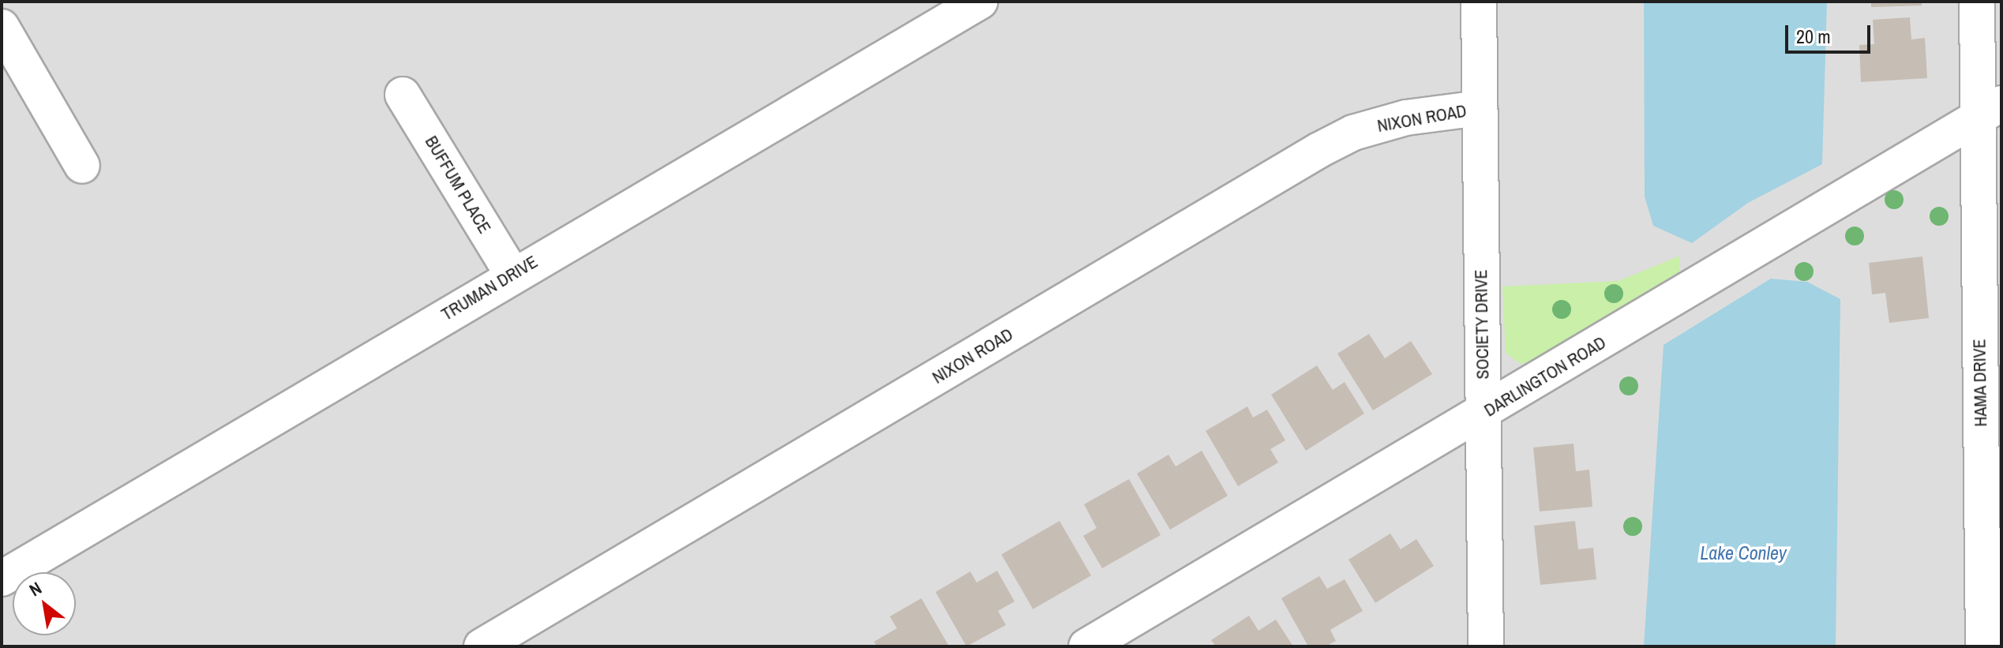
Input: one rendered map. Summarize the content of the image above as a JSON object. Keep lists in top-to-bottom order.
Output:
{
  "streets": {
    "street": [
      "NIXON ROAD",
      "BUFFUM PLACE",
      "TRUMAN DRIVE",
      "SOCIETY DRIVE",
      "DARLINGTON ROAD",
      "HAMA DRIVE"
    ]
  },
  "crossings": [
    ["NIXON ROAD", "SOCIETY DRIVE"],
    ["BUFFUM PLACE", "TRUMAN DRIVE"],
    ["SOCIETY DRIVE", "DARLINGTON ROAD"],
    ["DARLINGTON ROAD", "HAMA DRIVE"]
  ],
  "water": ["Lake Conley"],
  "scale_bar": "20 m",
  "north": "top left"
}
